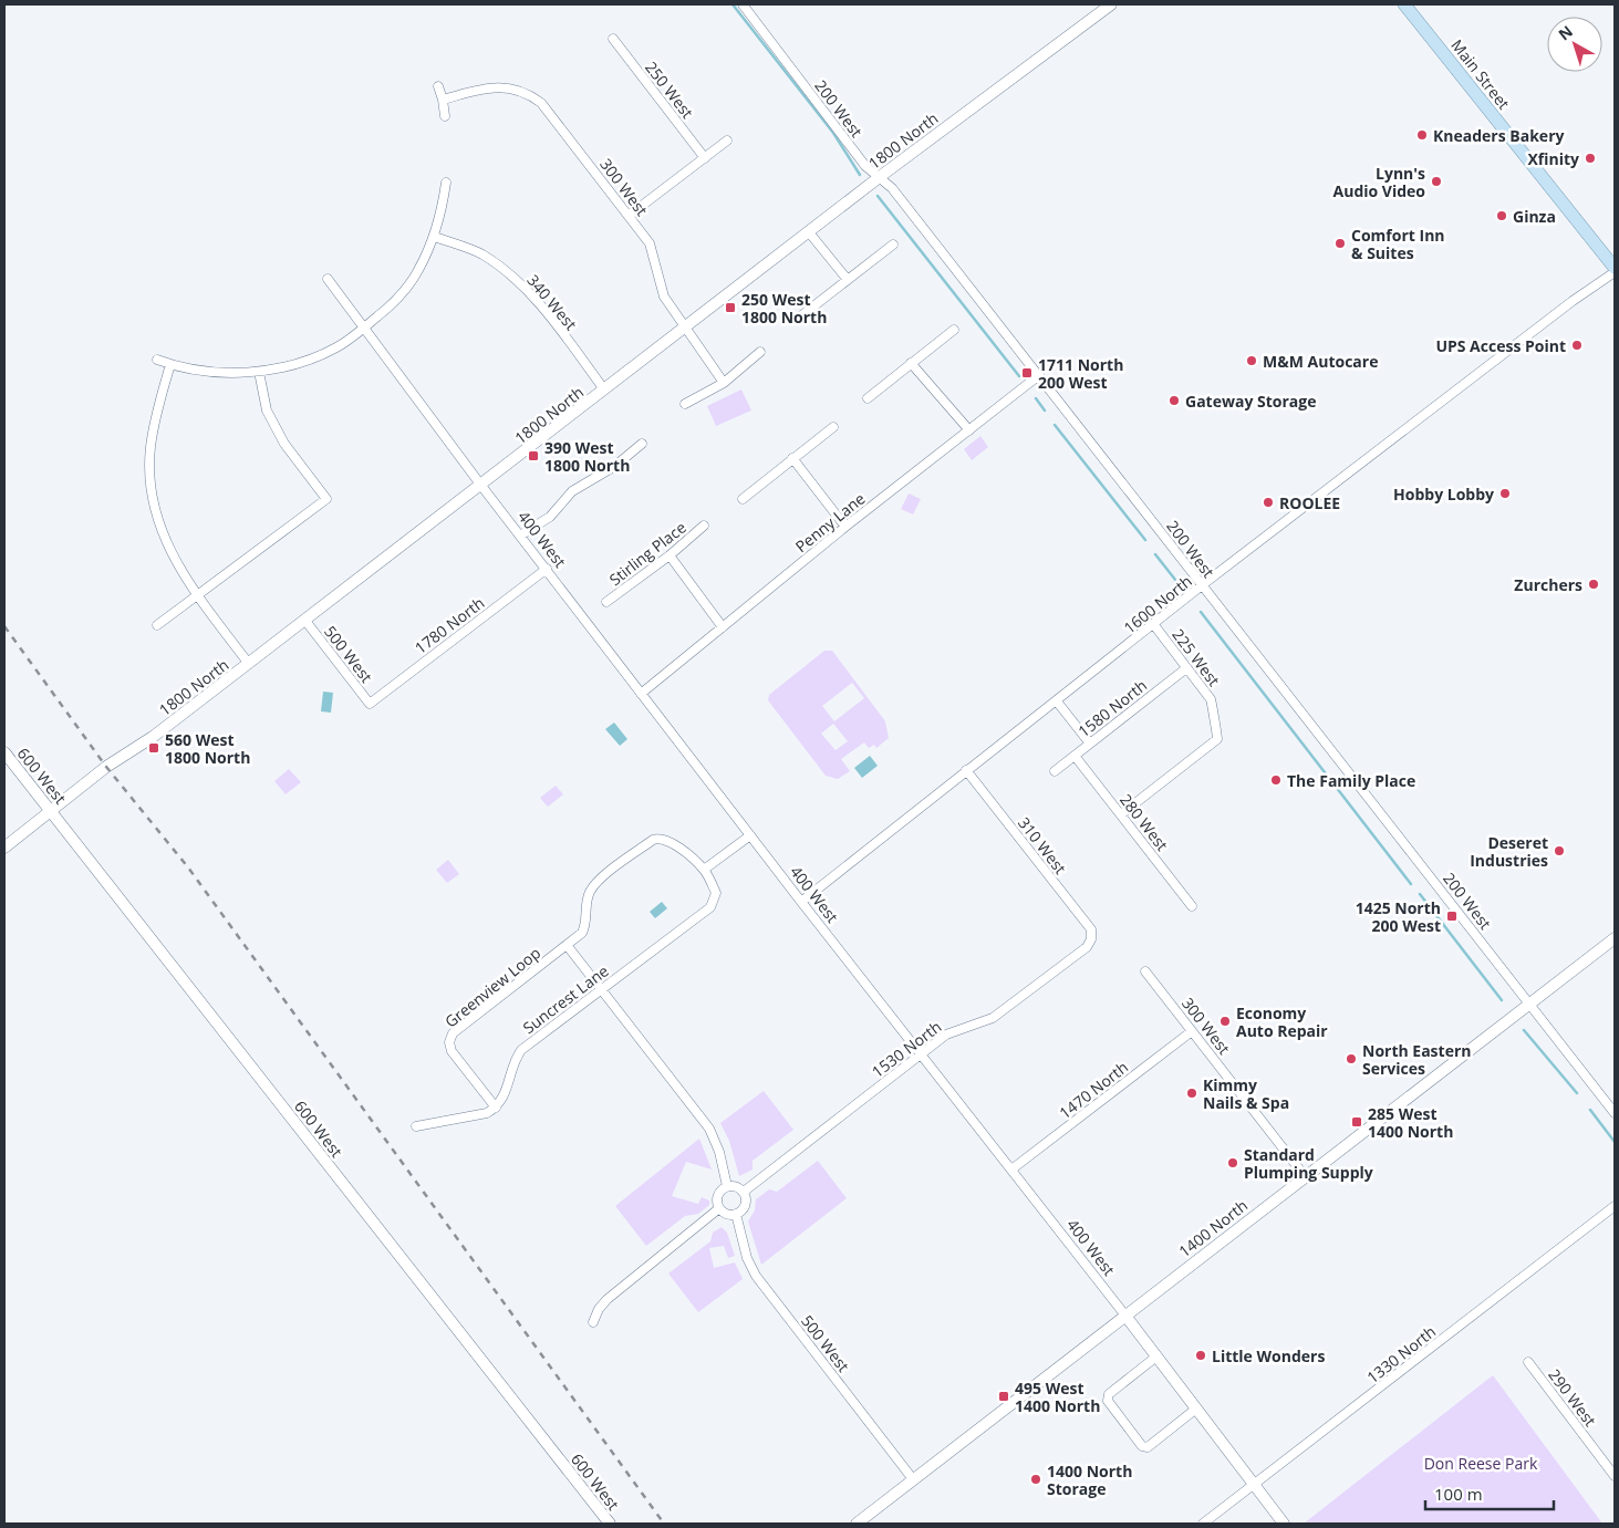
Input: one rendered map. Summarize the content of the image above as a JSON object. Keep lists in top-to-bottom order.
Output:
{
  "streets": {
    "main road": ["Main Street"],
    "street": [
      "250 West",
      "200 West",
      "1800 North",
      "300 West",
      "340 West",
      "Penny Lane",
      "400 West",
      "Stirling Place",
      "1600 North",
      "1780 North",
      "500 West",
      "225 West",
      "1580 North",
      "600 West",
      "280 West",
      "310 West",
      "Greenview Loop",
      "Suncrest Lane",
      "1530 North",
      "1470 North",
      "1400 North",
      "1330 North",
      "290 West"
    ]
  },
  "crossings": [
    ["200 West", "1800 North"],
    ["200 West", "Penny Lane"],
    ["200 West", "1600 North"],
    ["200 West", "1400 North"],
    ["1800 North", "300 West"],
    ["1800 North", "340 West"],
    ["1800 North", "400 West"],
    ["1800 North", "500 West"],
    ["1800 North", "600 West"],
    ["300 West", "1470 North"],
    ["300 West", "1400 North"],
    ["Penny Lane", "400 West"],
    ["400 West", "1600 North"],
    ["400 West", "1780 North"],
    ["400 West", "1530 North"],
    ["400 West", "1470 North"],
    ["400 West", "1400 North"],
    ["400 West", "1330 North"],
    ["1600 North", "225 West"],
    ["1600 North", "310 West"],
    ["1780 North", "500 West"],
    ["500 West", "1530 North"],
    ["500 West", "1400 North"],
    ["225 West", "1580 North"],
    ["225 West", "280 West"],
    ["1580 North", "280 West"],
    ["310 West", "1530 North"],
    ["Greenview Loop", "Suncrest Lane"]
  ],
  "parks": ["Don Reese Park"],
  "places": {
    "other": [
      "Kneaders Bakery",
      "Xfinity",
      "Lynn's Audio Video",
      "Ginza",
      "Comfort Inn & Suites",
      "UPS Access Point",
      "M&M Autocare",
      "Gateway Storage",
      "Hobby Lobby",
      "ROOLEE",
      "Zurchers",
      "The Family Place",
      "Deseret Industries",
      "Economy Auto Repair",
      "North Eastern Services",
      "Kimmy Nails & Spa",
      "Standard Plumping Supply",
      "Little Wonders",
      "1400 North Storage"
    ],
    "transit": [
      "250 West 1800 North",
      "1711 North 200 West",
      "390 West 1800 North",
      "560 West 1800 North",
      "1425 North 200 West",
      "285 West 1400 North",
      "495 West 1400 North"
    ]
  },
  "scale_bar": "100 m",
  "north": "top left"
}
